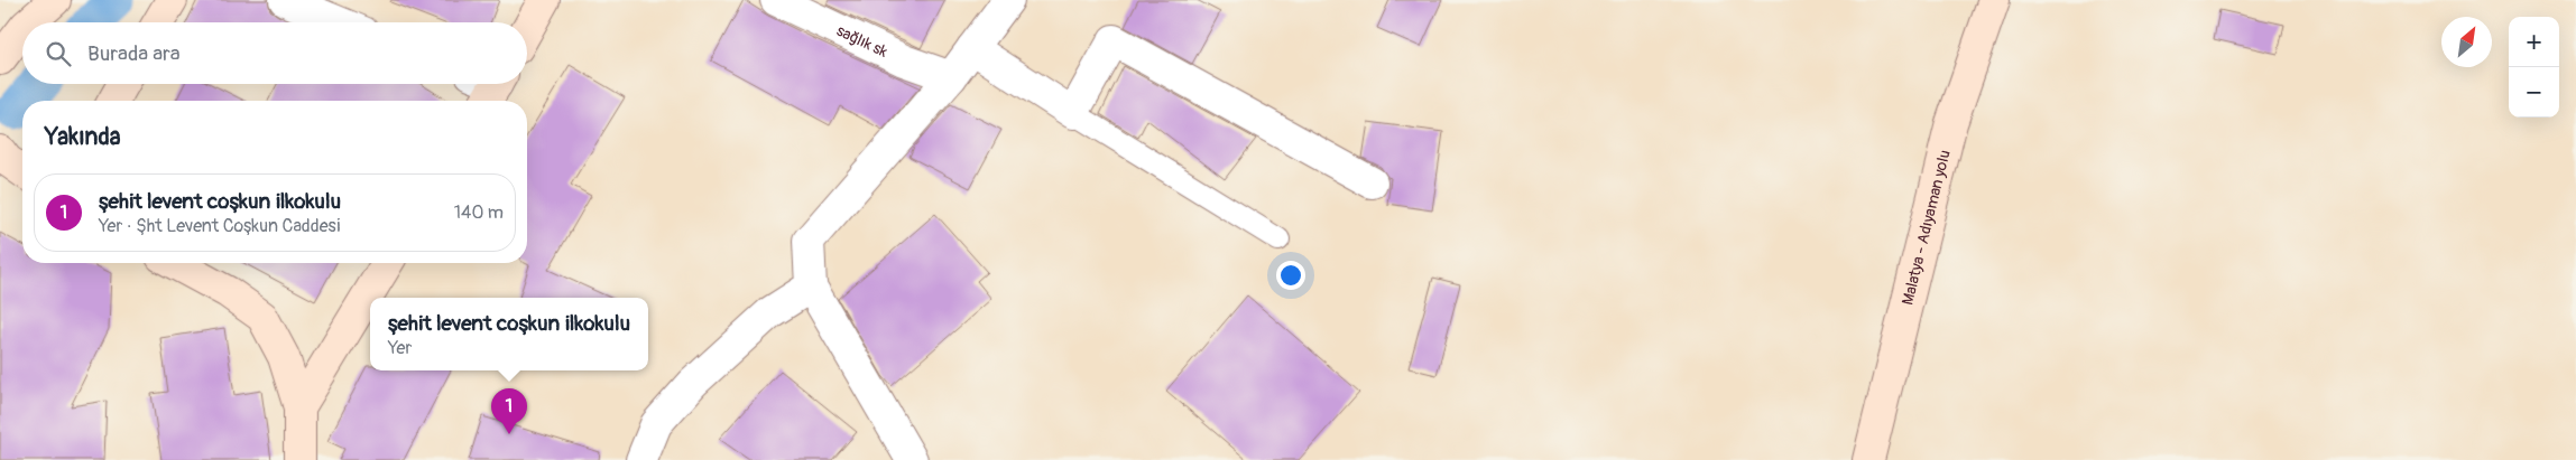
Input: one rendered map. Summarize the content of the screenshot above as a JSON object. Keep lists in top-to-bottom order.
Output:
{
  "streets": {
    "main road": ["Malatya - Adıyaman yolu"],
    "street": ["sağlık sk"]
  },
  "north": "top right",
  "page": {
    "map_buttons": ["+", "−"],
    "search": "Burada ara",
    "heading": "Yakında",
    "list": [
      {
        "mark": "1",
        "name": "şehit levent coşkun ilkokulu",
        "note": "Yer · Şht Levent Coşkun Caddesi",
        "value": "140 m"
      }
    ],
    "popup": ["şehit levent coşkun ilkokulu", "Yer"],
    "pins": "1"
  }
}
